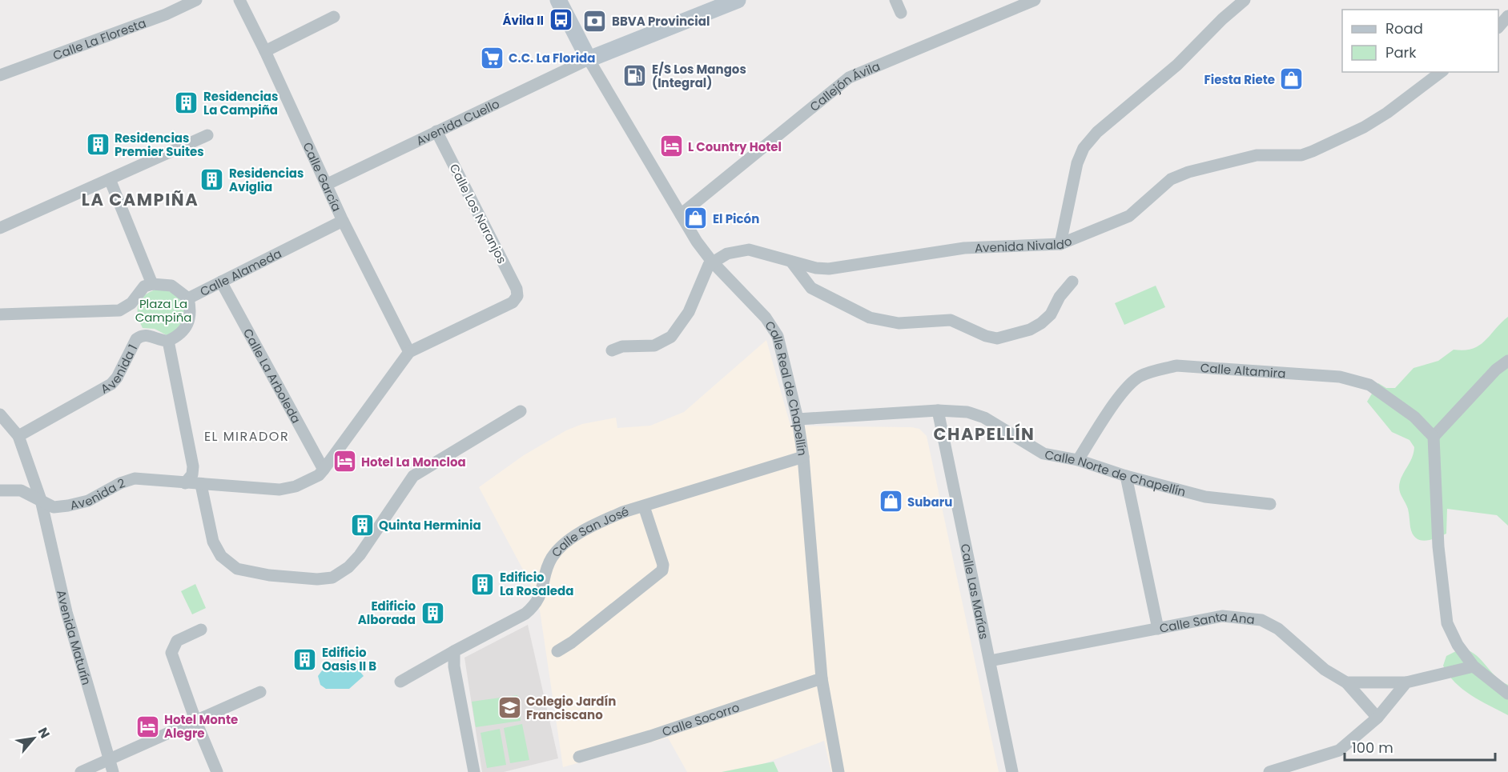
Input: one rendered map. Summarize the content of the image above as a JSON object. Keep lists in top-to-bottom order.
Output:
{
  "streets": {
    "street": [
      "Calle La Floresta",
      "Callejón Ávila",
      "Avenida Cuello",
      "Calle García",
      "Calle Los Naranjos",
      "Avenida Nivaldo",
      "Calle Alameda",
      "Avenida 1",
      "Calle Altamira",
      "Calle La Arboleda",
      "Calle Real de Chapellín",
      "Calle Norte de Chapellín",
      "Avenida 2",
      "Calle San José",
      "Calle Las Marías",
      "Calle Santa Ana",
      "Avenida Maturín",
      "Calle Socorro"
    ]
  },
  "crossings": [
    ["Callejón Ávila", "Calle Real de Chapellín"],
    ["Avenida Cuello", "Calle García"],
    ["Avenida Cuello", "Calle Los Naranjos"],
    ["Avenida Cuello", "Calle Real de Chapellín"],
    ["Calle García", "Calle Los Naranjos"],
    ["Calle García", "Calle Alameda"],
    ["Avenida Nivaldo", "Calle Real de Chapellín"],
    ["Calle Alameda", "Calle La Arboleda"],
    ["Avenida 1", "Avenida Maturín"],
    ["Calle Altamira", "Calle Norte de Chapellín"],
    ["Calle La Arboleda", "Avenida 2"],
    ["Calle Real de Chapellín", "Calle Norte de Chapellín"],
    ["Calle Real de Chapellín", "Calle San José"],
    ["Calle Real de Chapellín", "Calle Socorro"],
    ["Calle Norte de Chapellín", "Calle Las Marías"],
    ["Avenida 2", "Avenida Maturín"],
    ["Calle Las Marías", "Calle Santa Ana"]
  ],
  "districts": ["LA CAMPIÑA", "CHAPELLÍN", "EL MIRADOR"],
  "parks": ["Plaza La Campiña"],
  "places": {
    "bus stop": ["Ávila II"],
    "bank": ["BBVA Provincial"],
    "supermarket": ["C.C. La Florida"],
    "fuel station": ["E/S Los Mangos (Integral)"],
    "shop": ["Fiesta Riete", "El Picón", "Subaru"],
    "building": [
      "Residencias La Campiña",
      "Residencias Premier Suites",
      "Residencias Aviglia",
      "Quinta Herminia",
      "Edificio La Rosaleda",
      "Edificio Alborada",
      "Edificio Oasis II B"
    ],
    "hotel": ["L Country Hotel", "Hotel La Moncloa", "Hotel Monte Alegre"],
    "school or university": ["Colegio Jardín Franciscano"]
  },
  "legend": ["Road", "Park"],
  "scale_bar": "100 m",
  "north": "top right"
}
